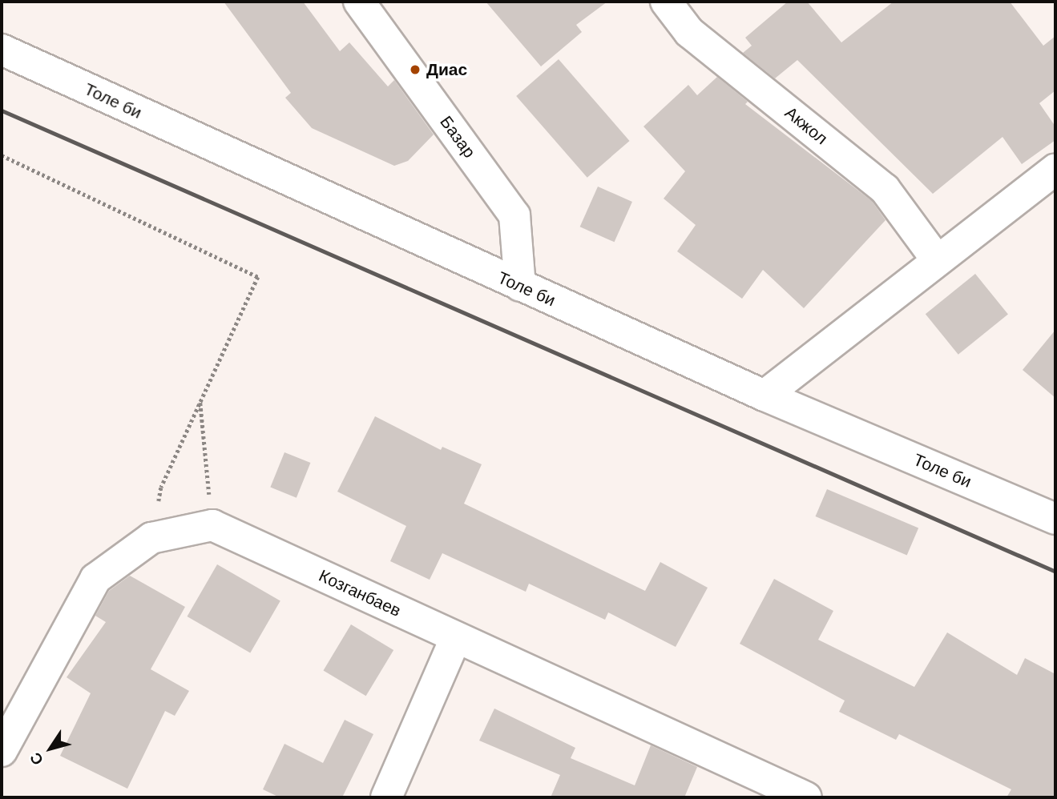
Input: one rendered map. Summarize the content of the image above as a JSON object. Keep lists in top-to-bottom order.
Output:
{
  "streets": {
    "street": [
      "Толе би",
      "Акжол",
      "Базар",
      "Козганбаев"
    ]
  },
  "crossings": [
    ["Толе би", "Базар"]
  ],
  "places": ["Диас"],
  "north": "bottom left"
}
